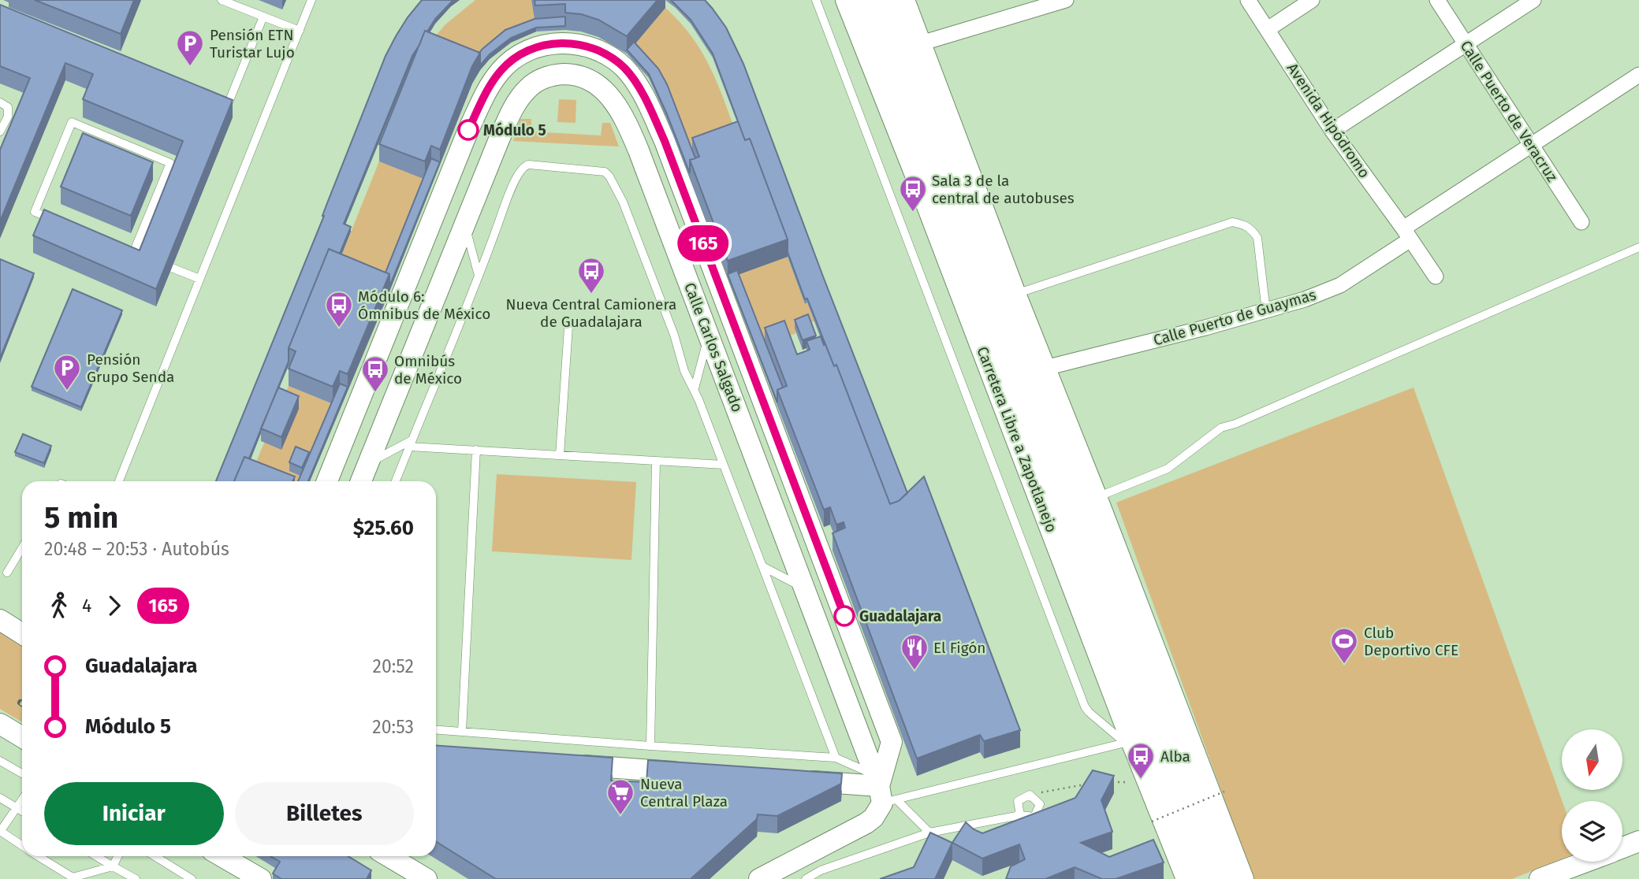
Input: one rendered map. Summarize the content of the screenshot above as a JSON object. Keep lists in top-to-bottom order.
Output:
{
  "streets": {
    "main road": ["Carretera Libre a Zapotlanejo"],
    "street": [
      "Calle Puerto de Veracruz",
      "Avenida Hipódromo",
      "Calle Puerto de Guaymas",
      "Calle Carlos Salgado"
    ]
  },
  "crossings": [
    ["Calle Puerto de Veracruz", "Calle Puerto de Guaymas"],
    ["Avenida Hipódromo", "Calle Puerto de Guaymas"]
  ],
  "places": {
    "parking": ["Pensión ETN Turistar Lujo", "Pensión Grupo Senda"],
    "other": ["Módulo 5", "Guadalajara"],
    "bus stop": [
      "Sala 3 de la central de autobuses",
      "Nueva Central Camionera de Guadalajara",
      "Módulo 6: Ómnibus de México",
      "Omnibús de México",
      "Alba"
    ],
    "sports": ["Club Deportivo CFE"],
    "restaurant": ["El Figón"],
    "supermarket": ["Nueva Central Plaza"]
  },
  "lines": ["bus line 165"],
  "north": "bottom",
  "page": {
    "on_map": "165",
    "heading": ["5 min", "20:48 – 20:53 · Autobús", "$25.60"],
    "legs": ["4", "165"],
    "list": [
      {
        "name": "Guadalajara",
        "value": "20:52"
      },
      {
        "name": "Módulo 5",
        "value": "20:53"
      }
    ],
    "buttons": ["Iniciar", "Billetes"]
  }
}
